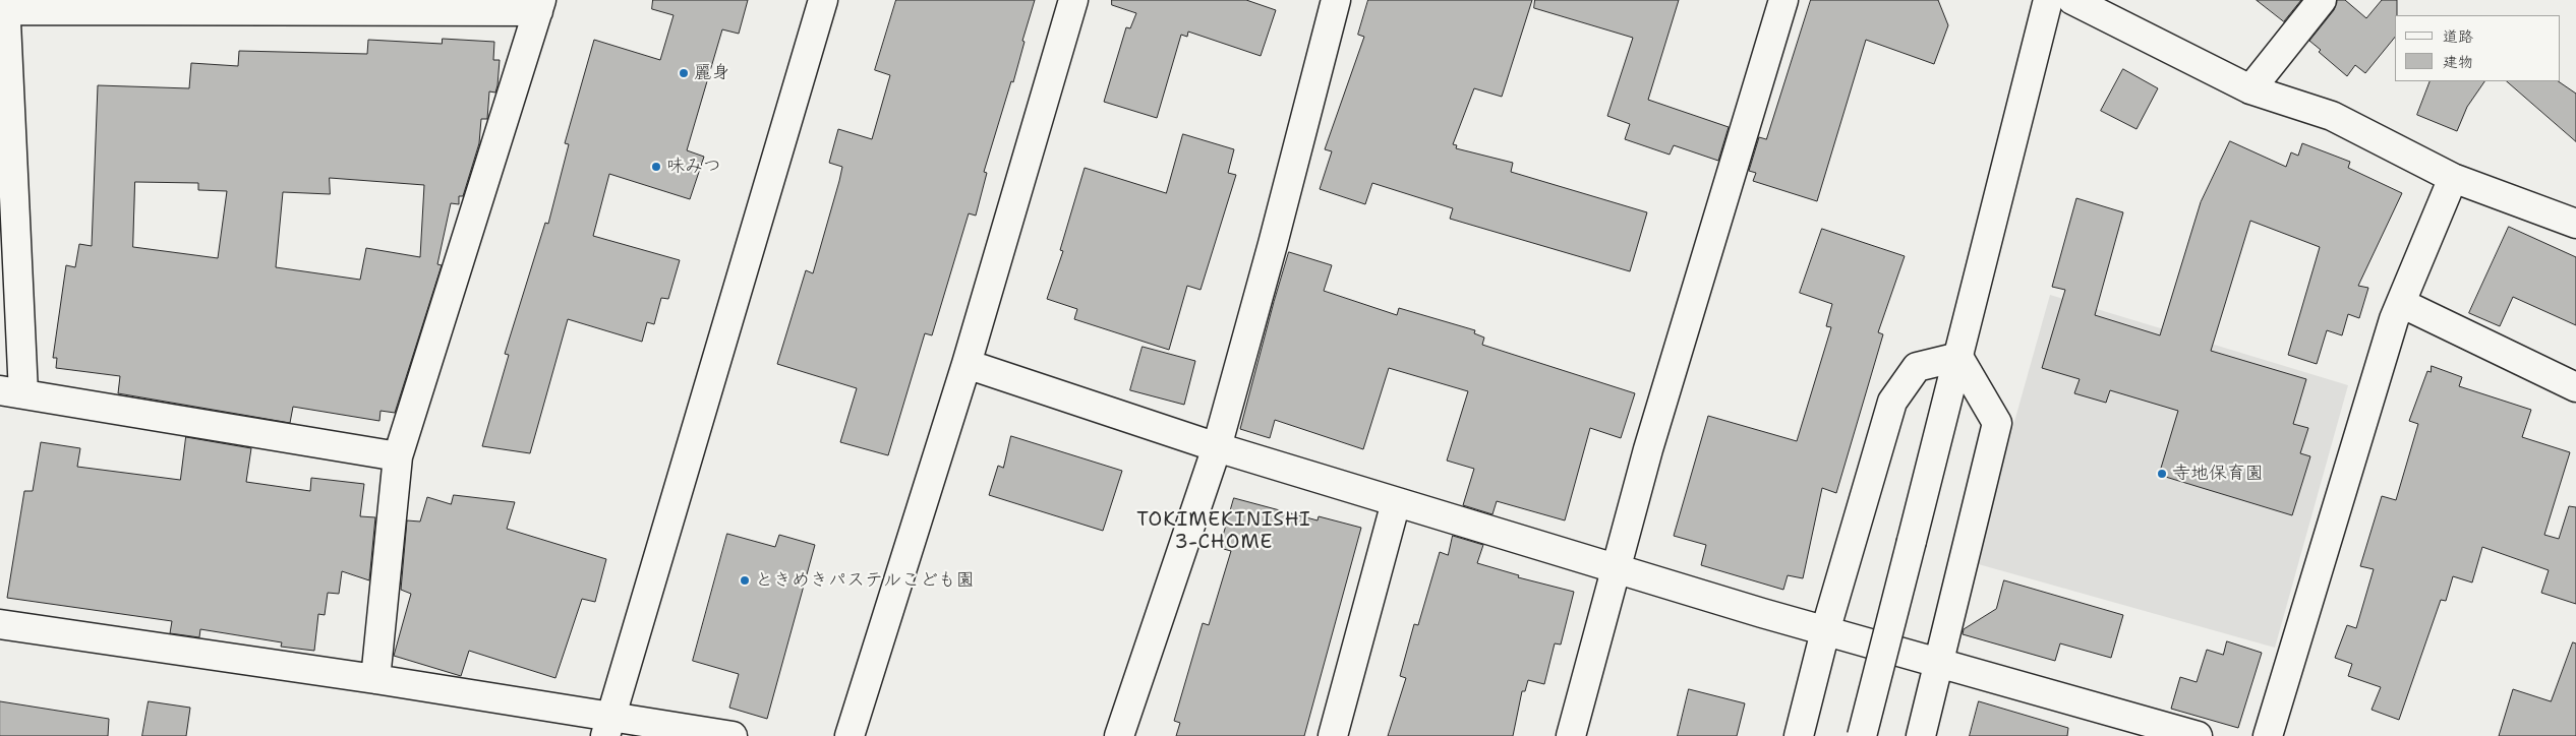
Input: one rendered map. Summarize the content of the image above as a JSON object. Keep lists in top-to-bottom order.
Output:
{
  "districts": ["TOKIMEKINISHI 3-CHOME"],
  "places": [
    "麗身",
    "味みつ",
    "寺地保育園",
    "ときめきパステルこども園"
  ],
  "legend": ["道路", "建物"]
}
